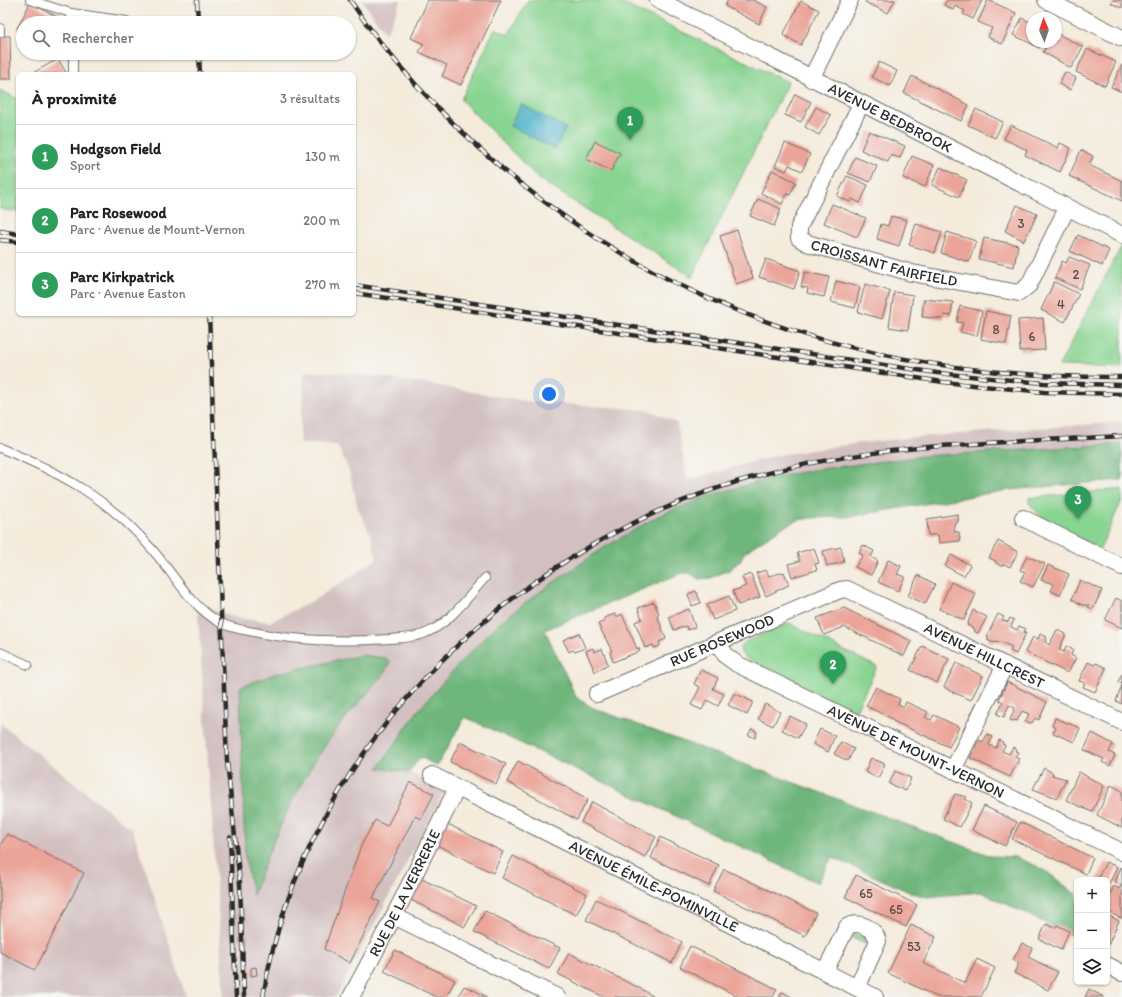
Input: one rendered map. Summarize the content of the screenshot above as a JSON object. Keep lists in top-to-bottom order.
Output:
{
  "streets": {
    "street": [
      "AVENUE BEDBROOK",
      "CROISSANT FAIRFIELD",
      "RUE ROSEWOOD",
      "AVENUE HILLCREST",
      "AVENUE DE MOUNT-VERNON",
      "AVENUE ÉMILE-POMINVILLE",
      "RUE DE LA VERRERIE"
    ]
  },
  "crossings": [
    ["AVENUE BEDBROOK", "CROISSANT FAIRFIELD"],
    ["RUE ROSEWOOD", "AVENUE HILLCREST"],
    ["RUE ROSEWOOD", "AVENUE DE MOUNT-VERNON"],
    ["AVENUE ÉMILE-POMINVILLE", "RUE DE LA VERRERIE"]
  ],
  "house_numbers": [
    "3",
    "2",
    "4",
    "8",
    "6",
    "65",
    "65",
    "53"
  ],
  "north": "top",
  "page": {
    "search": "Rechercher",
    "heading": ["À proximité", "3 résultats"],
    "pins": ["1", "3", "2"],
    "list": [
      {
        "mark": "1",
        "name": "Hodgson Field",
        "note": "Sport",
        "value": "130 m"
      },
      {
        "mark": "2",
        "name": "Parc Rosewood",
        "note": "Parc · Avenue de Mount-Vernon",
        "value": "200 m"
      },
      {
        "mark": "3",
        "name": "Parc Kirkpatrick",
        "note": "Parc · Avenue Easton",
        "value": "270 m"
      }
    ],
    "map_buttons": ["+", "−"]
  }
}
